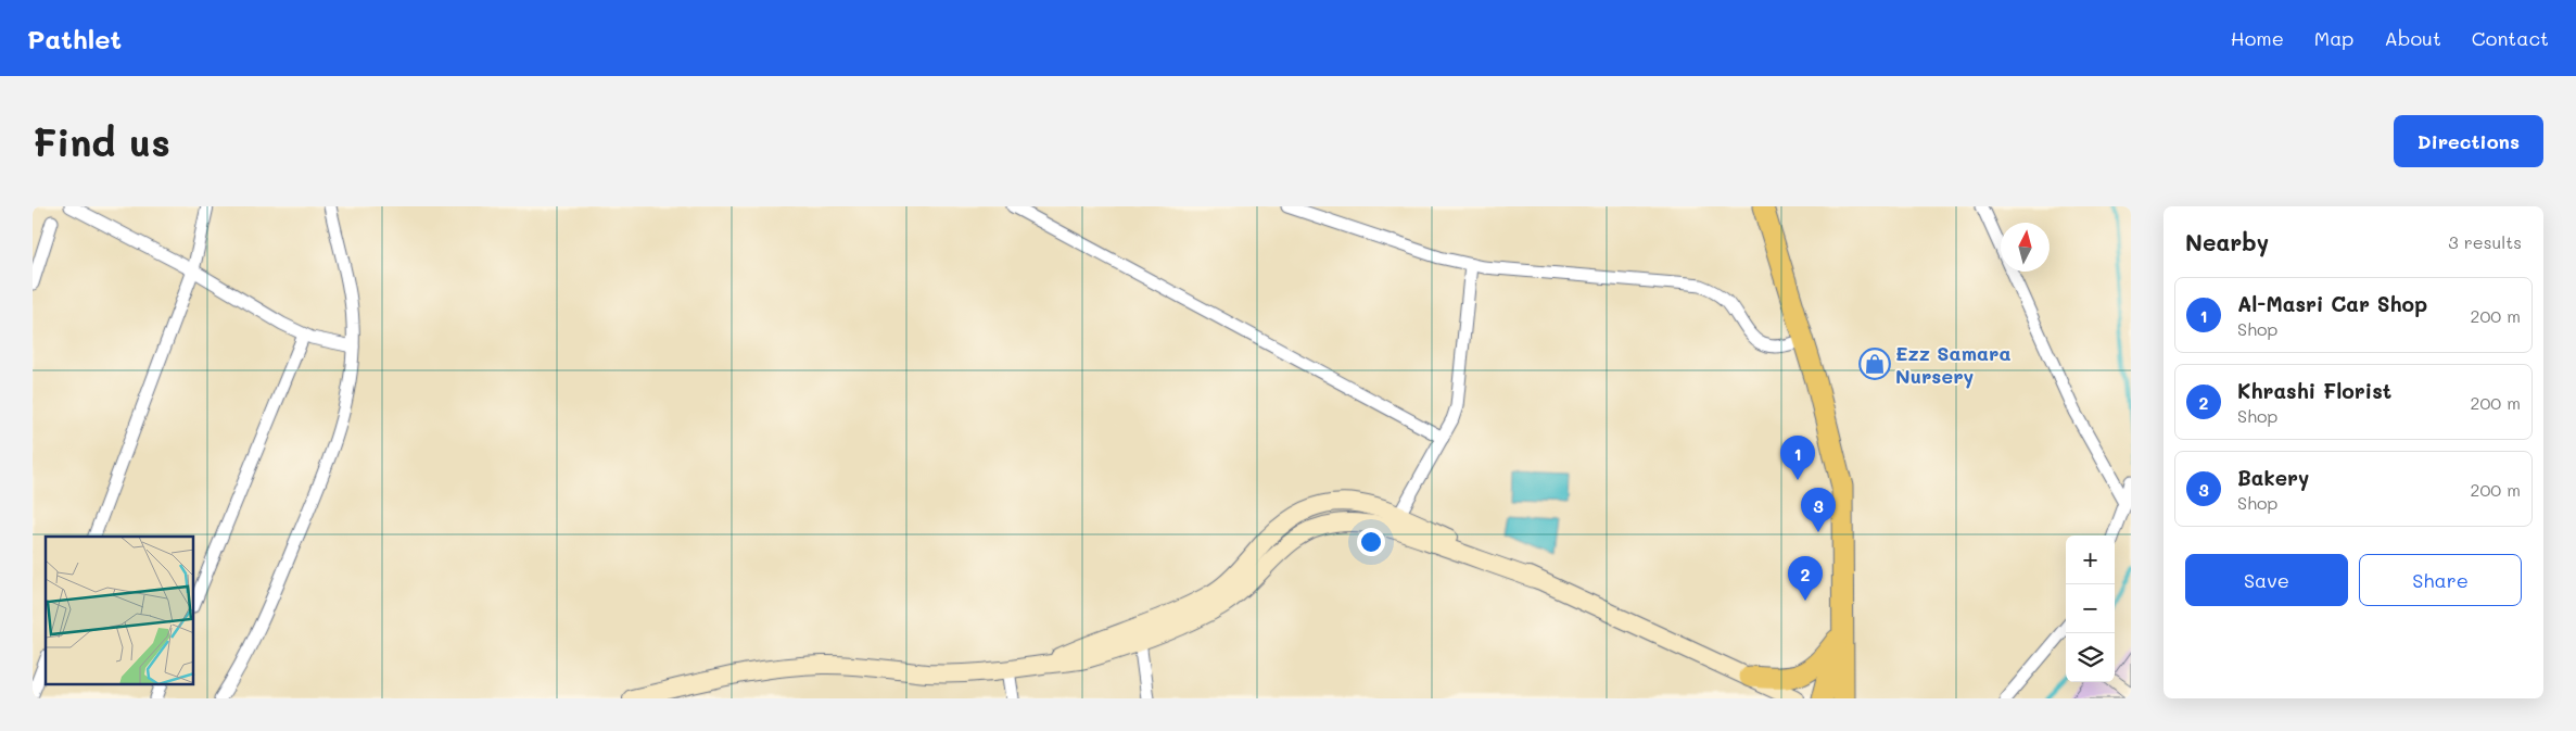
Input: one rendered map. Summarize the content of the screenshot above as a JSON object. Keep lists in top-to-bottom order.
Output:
{
  "places": {
    "shop": ["Ezz Samara Nursery"]
  },
  "north": "top",
  "page": {
    "header": "Pathlet",
    "nav": [
      "Home",
      "Map",
      "About",
      "Contact"
    ],
    "buttons": [
      "Directions",
      ["Save", "Share"]
    ],
    "title": "Find us",
    "heading": ["Nearby", "3 results"],
    "list": [
      {
        "mark": "1",
        "name": "Al-Masri Car Shop",
        "note": "Shop",
        "value": "200 m"
      },
      {
        "mark": "2",
        "name": "Khrashi Florist",
        "note": "Shop",
        "value": "200 m"
      },
      {
        "mark": "3",
        "name": "Bakery",
        "note": "Shop",
        "value": "200 m"
      }
    ],
    "pins": ["1", "3", "2"],
    "map_buttons": ["+", "−"]
  }
}
